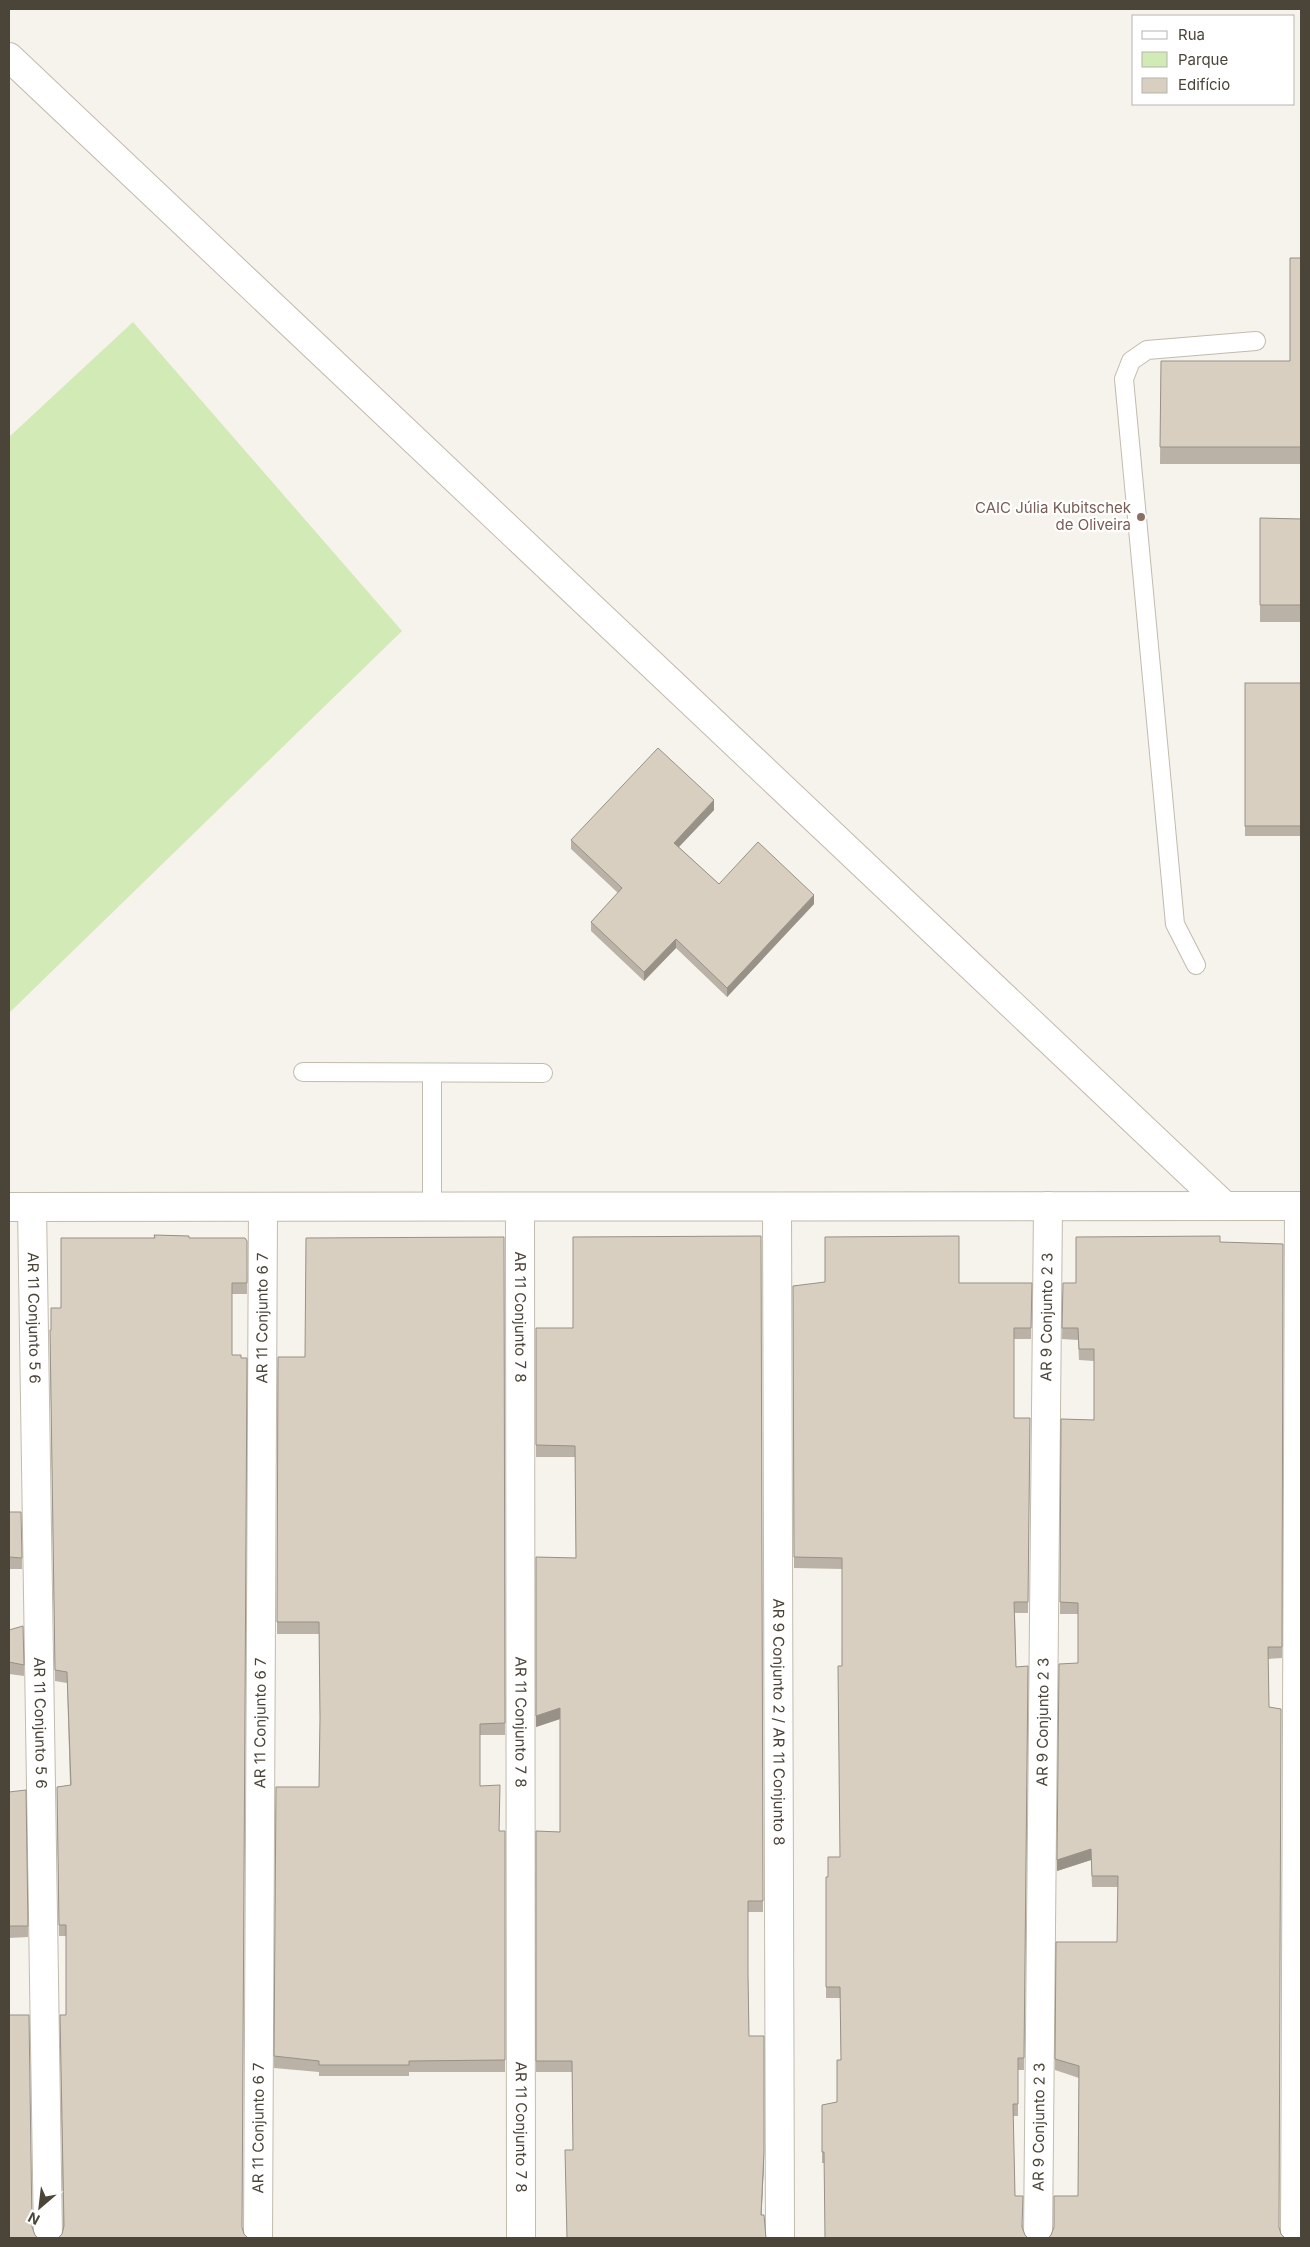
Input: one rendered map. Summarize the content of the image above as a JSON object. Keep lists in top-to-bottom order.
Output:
{
  "streets": {
    "street": [
      "AR 11 Conjunto 7 8",
      "AR 9 Conjunto 2 3",
      "AR 11 Conjunto 5 6",
      "AR 11 Conjunto 6 7",
      "AR 9 Conjunto 2 / AR 11 Conjunto 8"
    ]
  },
  "places": ["CAIC Júlia Kubitschek de Oliveira"],
  "legend": ["Rua", "Parque", "Edifício"],
  "north": "bottom left"
}
